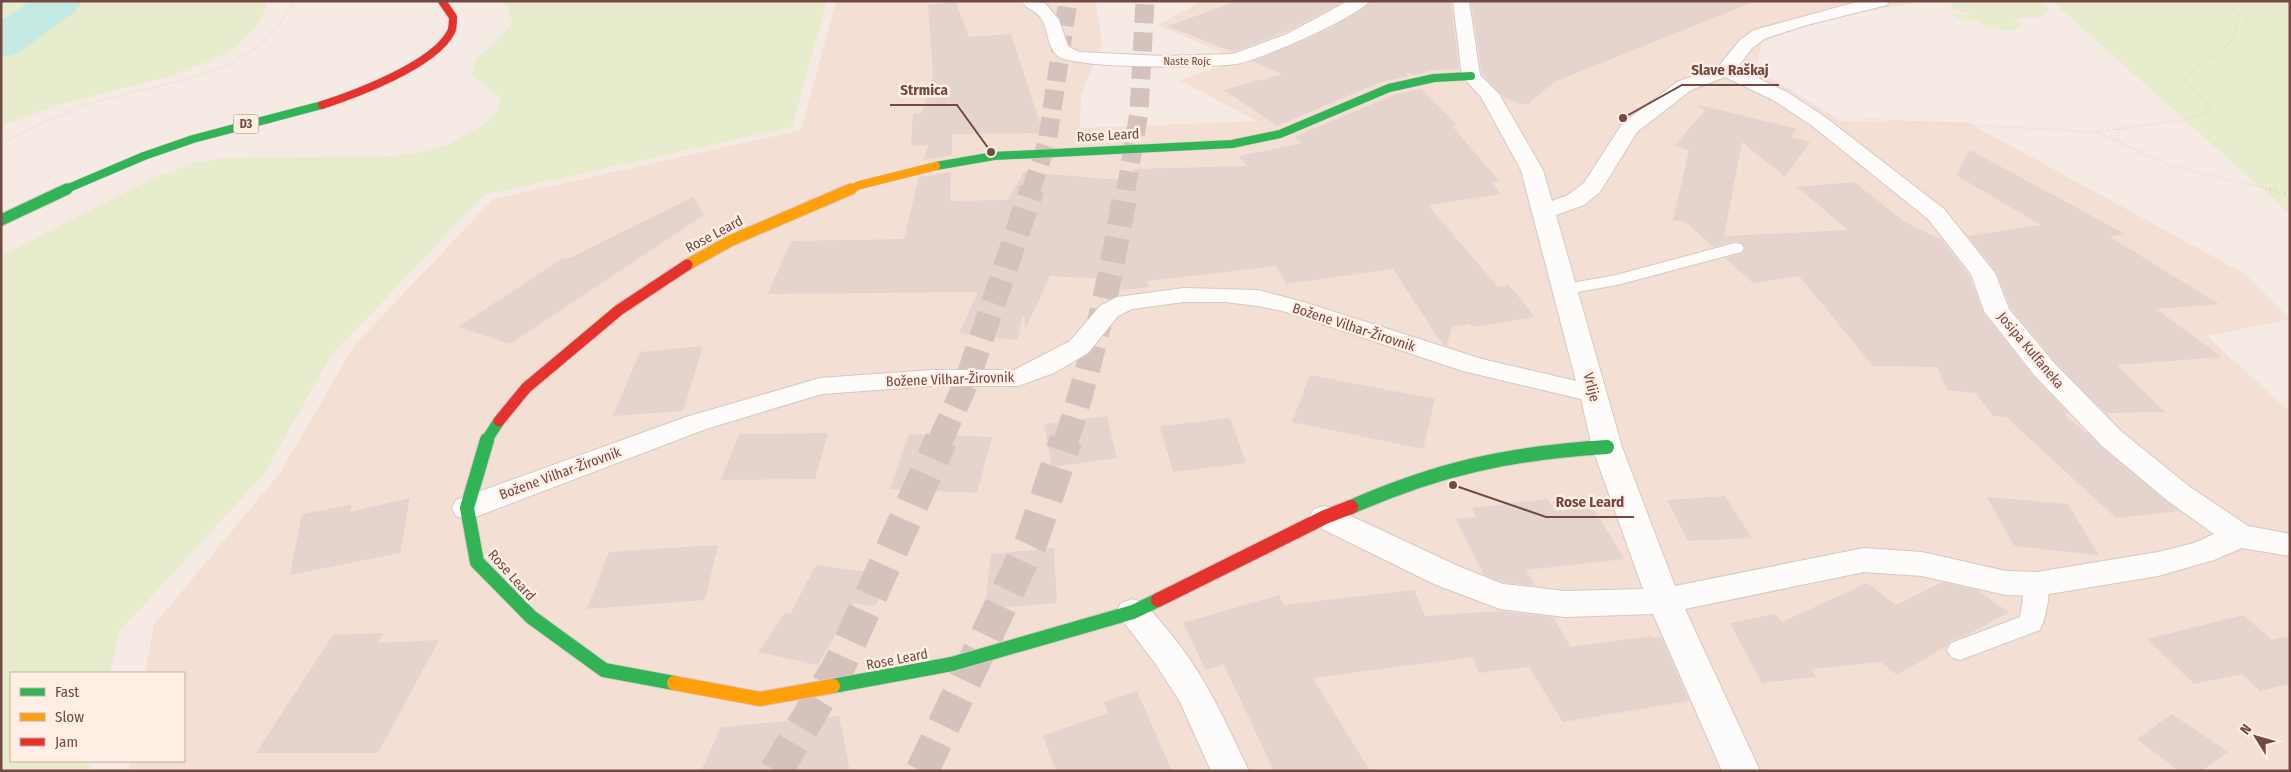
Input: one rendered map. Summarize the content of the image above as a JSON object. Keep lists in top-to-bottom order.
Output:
{
  "streets": {
    "street": [
      "Naste Rojc",
      "D3",
      "Rose Leard",
      "Božene Vilhar-Žirovnik",
      "Josipa Kulfaneka",
      "Vrlije"
    ]
  },
  "crossings": [
    ["Rose Leard", "Božene Vilhar-Žirovnik"],
    ["Rose Leard", "Vrlije"],
    ["Božene Vilhar-Žirovnik", "Vrlije"]
  ],
  "places": ["Slave Raškaj", "Strmica", "Rose Leard"],
  "legend": ["Fast", "Slow", "Jam"],
  "north": "top left"
}
